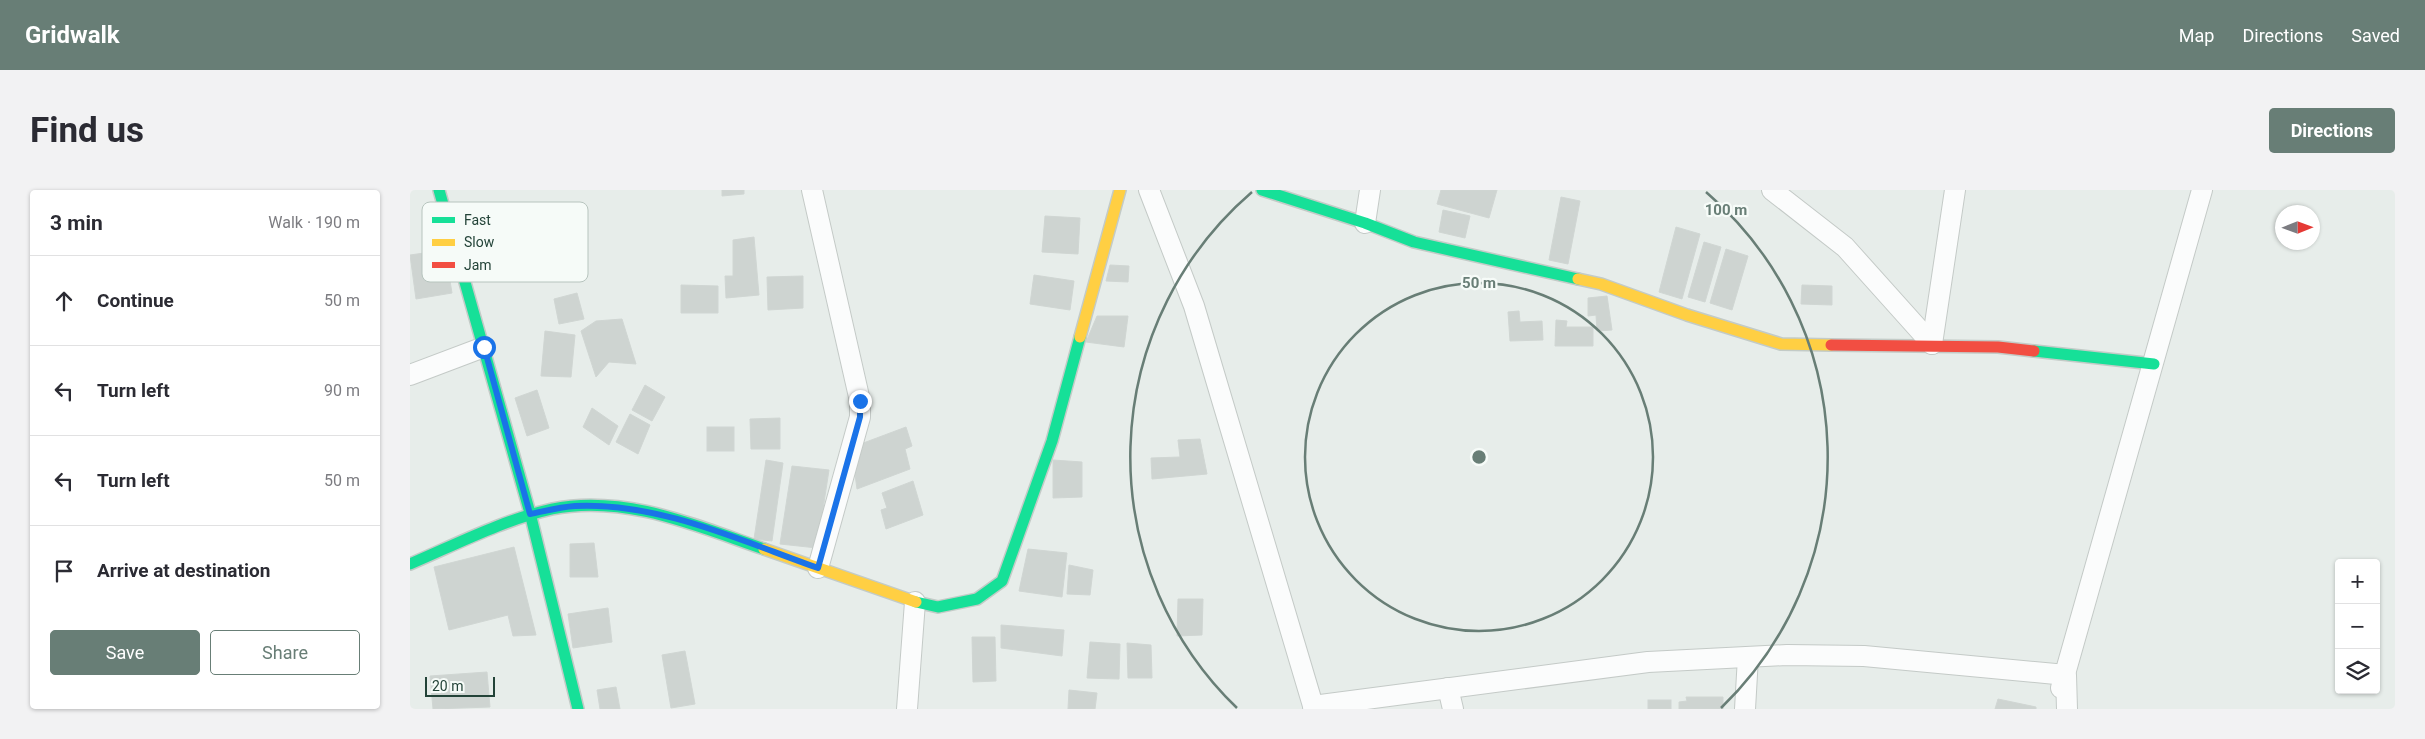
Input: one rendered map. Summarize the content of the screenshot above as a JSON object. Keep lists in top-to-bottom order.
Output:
{
  "legend": ["Fast", "Slow", "Jam"],
  "scale_bar": "20 m",
  "north": "right",
  "page": {
    "header": "Gridwalk",
    "nav": ["Map", "Directions", "Saved"],
    "buttons": [
      "Directions",
      ["Save", "Share"]
    ],
    "title": "Find us",
    "heading": ["3 min", "Walk · 190 m"],
    "list": [
      ["Continue", "50 m"],
      ["Turn left", "90 m"],
      ["Turn left", "50 m"],
      "Arrive at destination"
    ],
    "map_buttons": ["+", "−"],
    "scale": "20 m"
  },
  "rings": ["100 m", "50 m"]
}
